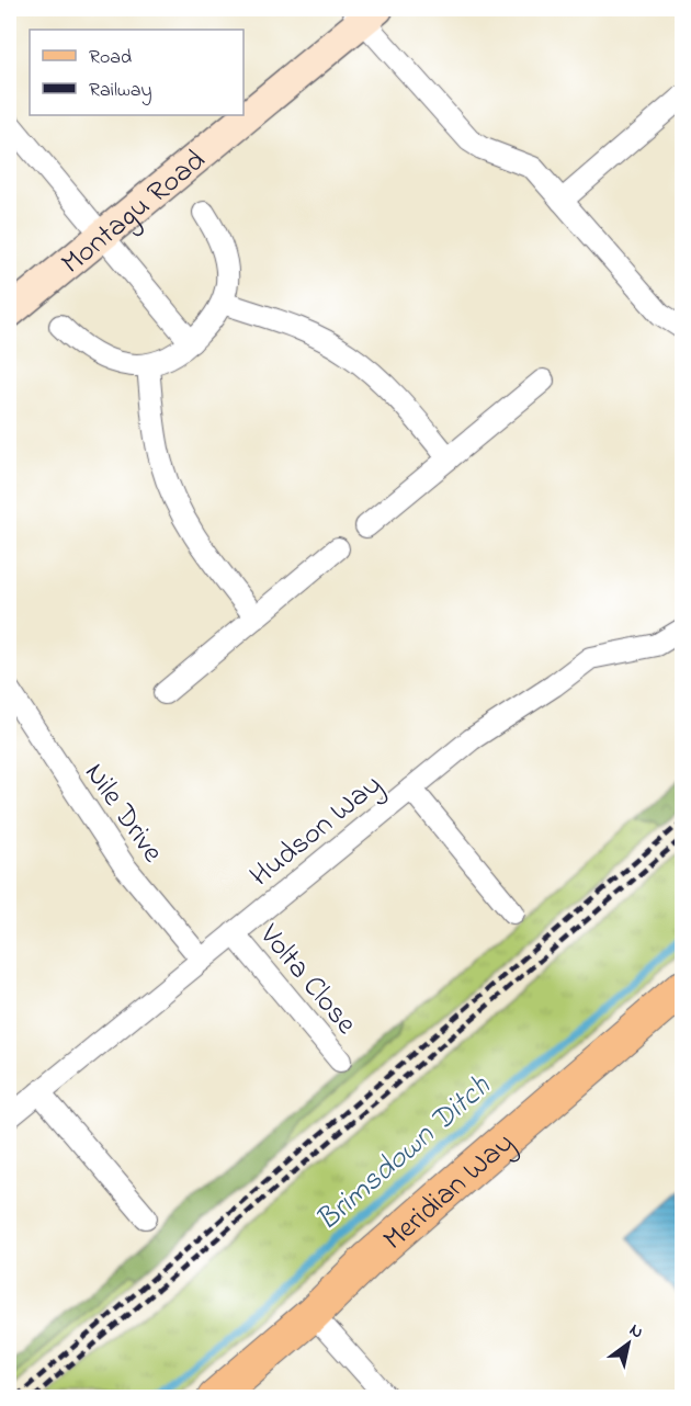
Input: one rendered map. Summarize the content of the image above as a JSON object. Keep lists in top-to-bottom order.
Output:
{
  "streets": {
    "main road": ["Montagu Road", "Meridian Way"],
    "street": ["Nile Drive", "Hudson Way", "Volta Close"]
  },
  "crossings": [
    ["Nile Drive", "Hudson Way"],
    ["Hudson Way", "Volta Close"]
  ],
  "water": ["Brimsdown Ditch"],
  "legend": ["Road", "Railway"],
  "north": "top right"
}
